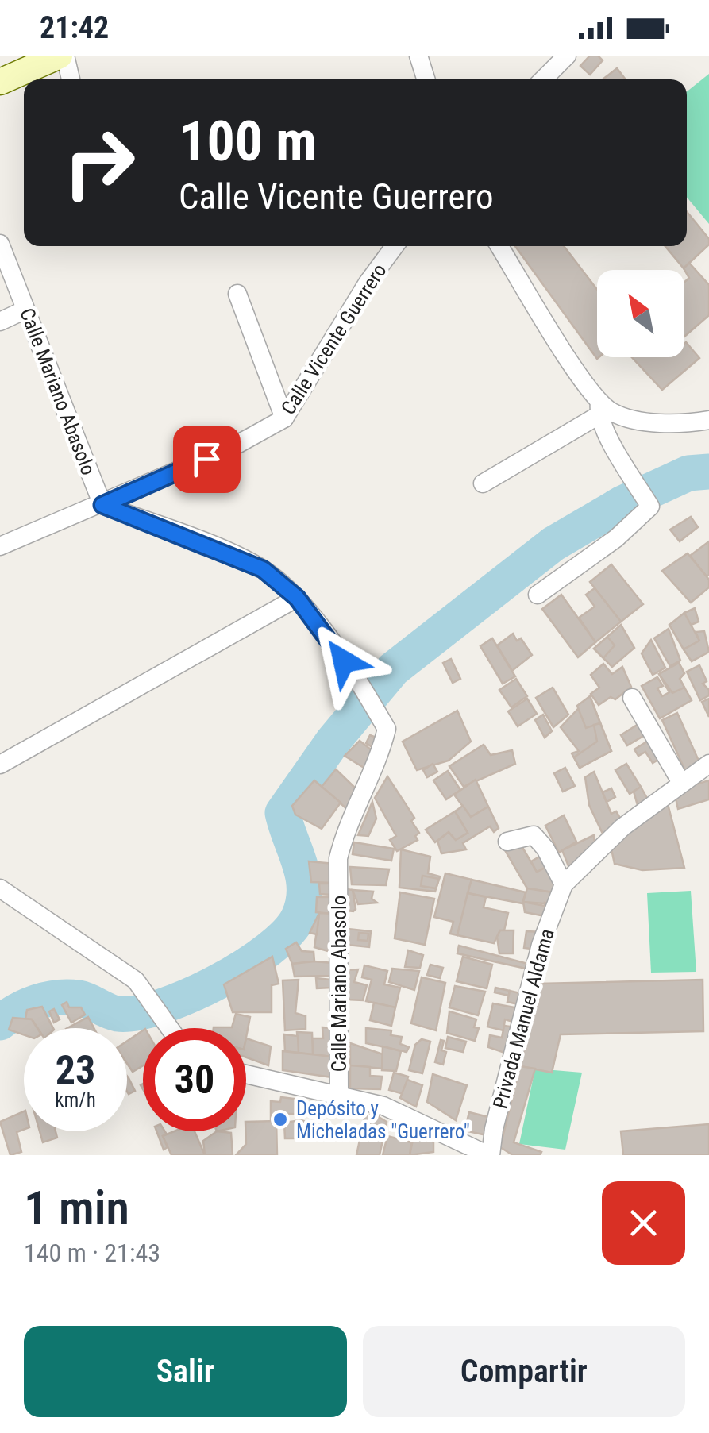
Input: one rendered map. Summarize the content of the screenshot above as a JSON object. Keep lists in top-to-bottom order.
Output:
{
  "streets": {
    "street": ["Calle Vicente Guerrero", "Calle Mariano Abasolo", "Privada Manuel Aldama"]
  },
  "crossings": [
    ["Calle Vicente Guerrero", "Calle Mariano Abasolo"]
  ],
  "places": ["Depósito y Micheladas \"Guerrero\""],
  "north": "top left",
  "page": {
    "status": "21:42",
    "turn": ["100 m", "Calle Vicente Guerrero"],
    "speed": "23 km/h",
    "limit": "30",
    "heading": ["1 min", "140 m · 21:43"],
    "buttons": ["Salir", "Compartir"]
  }
}
